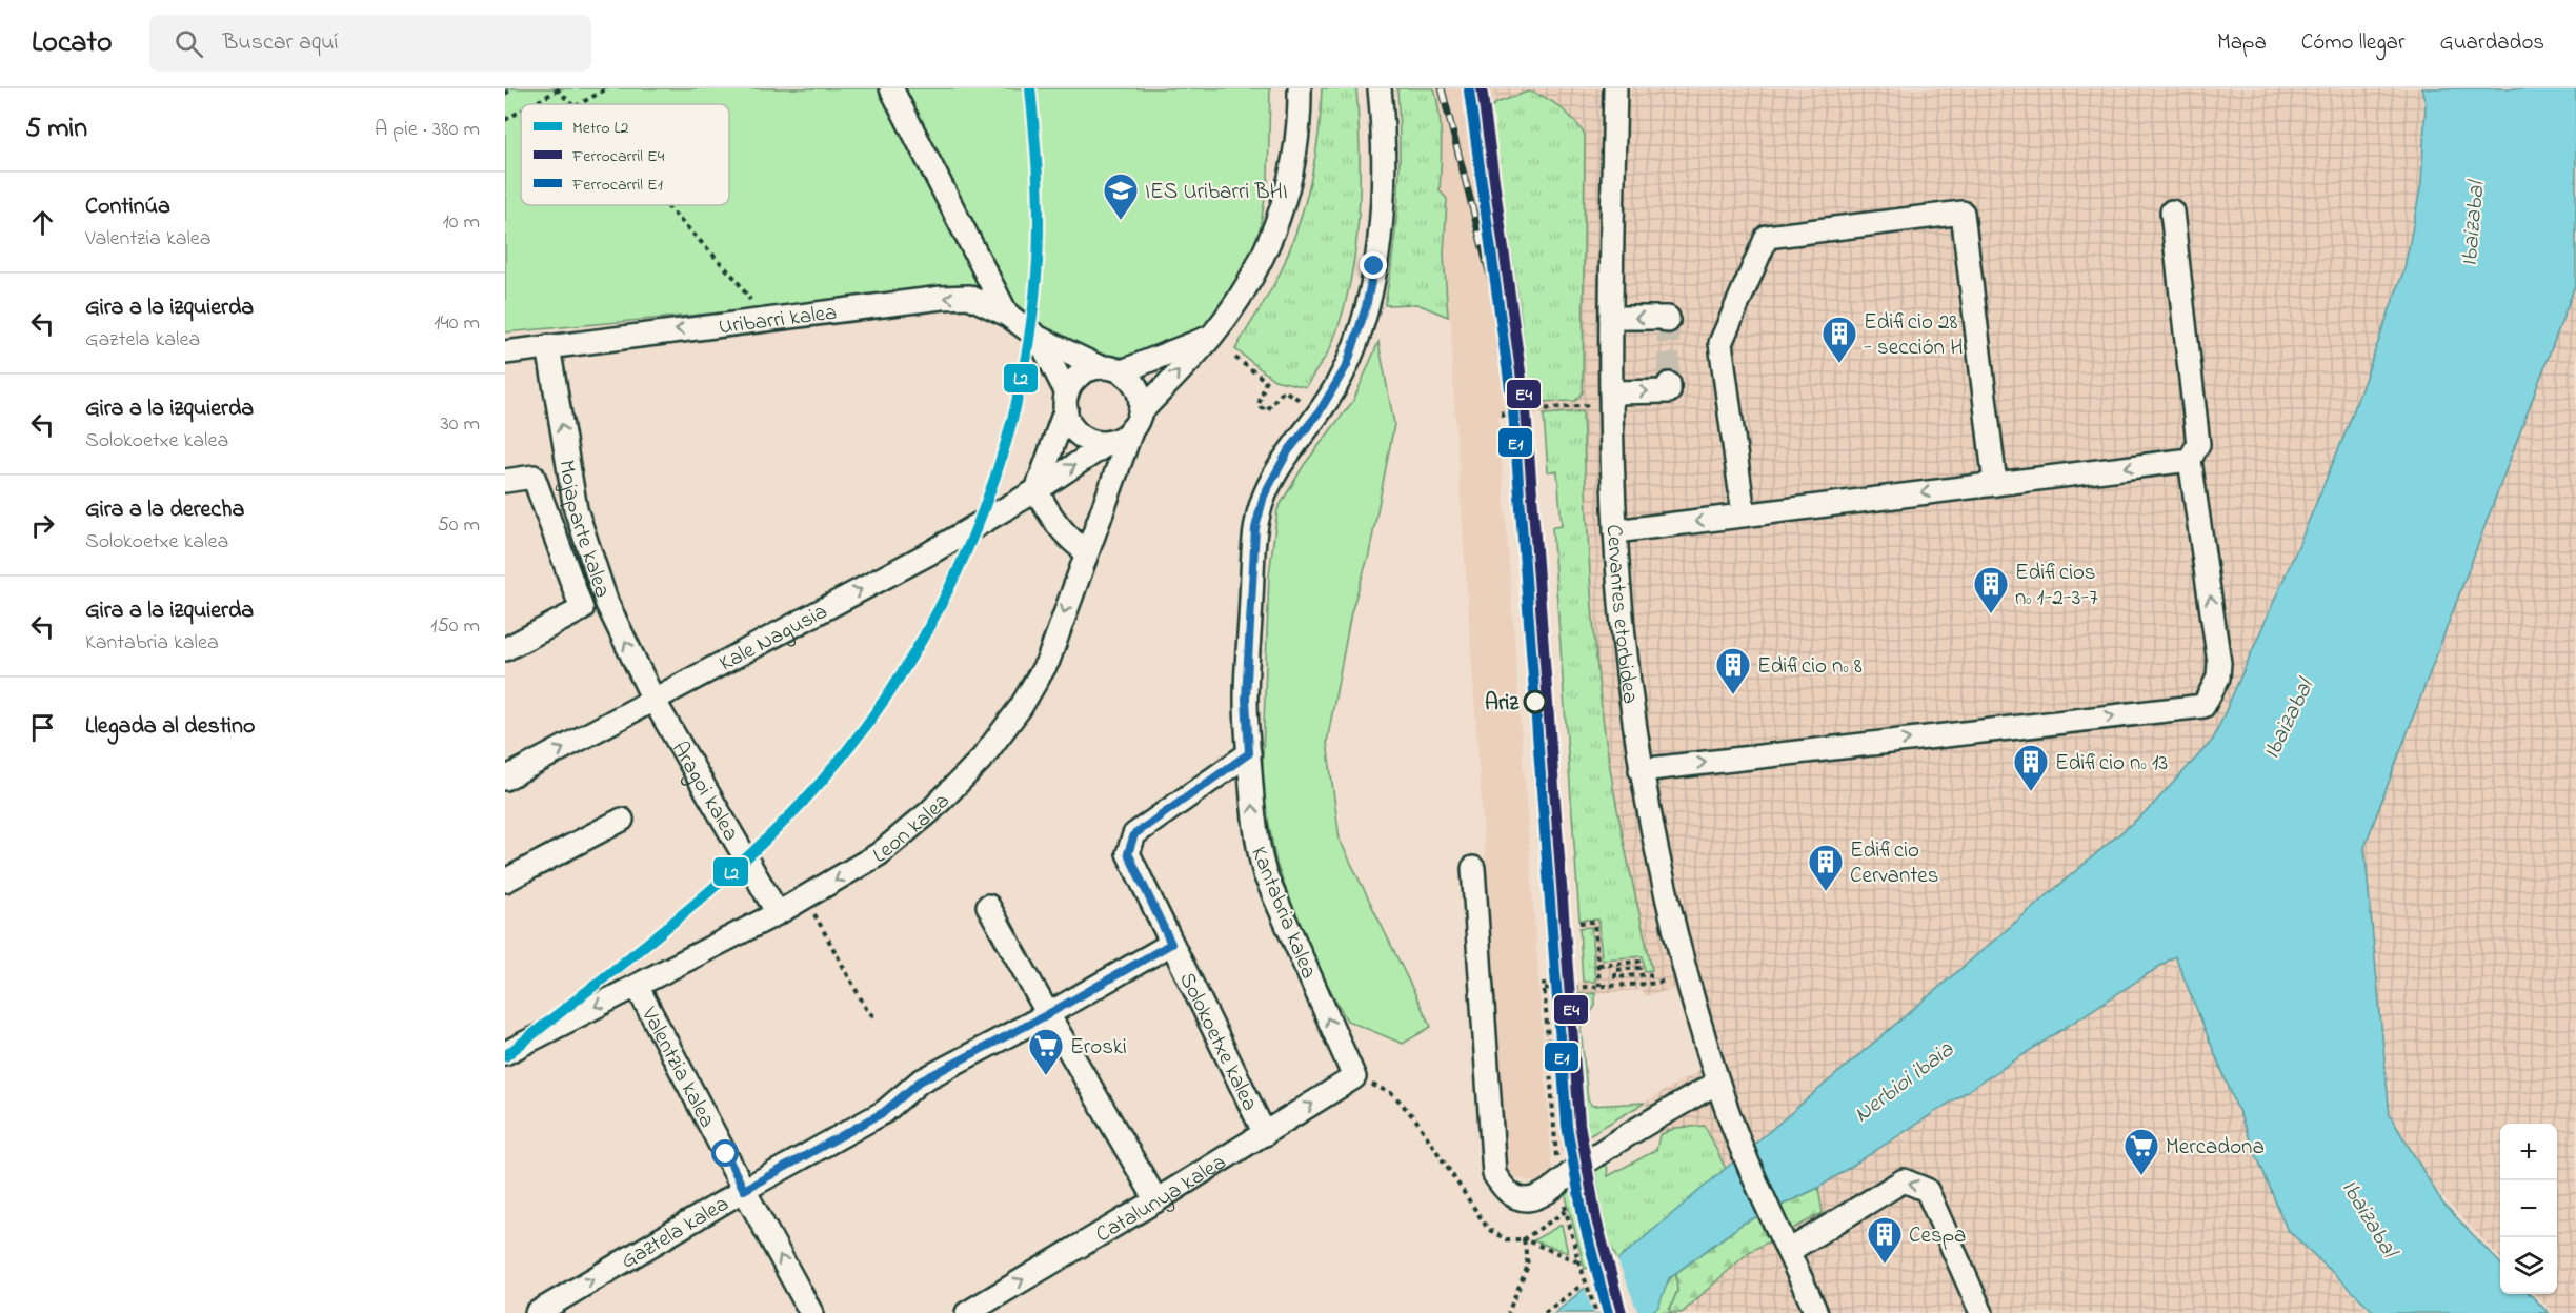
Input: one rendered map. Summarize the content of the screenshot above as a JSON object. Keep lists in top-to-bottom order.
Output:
{
  "streets": {
    "street": [
      "Uribarri kalea",
      "Mojaparte kalea",
      "Cervantes etorbidea",
      "Kale Nagusia",
      "Aragoi kalea",
      "Leon kalea",
      "Kantabria kalea",
      "Solokoetxe kalea",
      "Valentzia kalea",
      "Catalunya kalea",
      "Gaztela kalea"
    ]
  },
  "crossings": [
    ["Uribarri kalea", "Mojaparte kalea"],
    ["Uribarri kalea", "Kale Nagusia"],
    ["Uribarri kalea", "Leon kalea"],
    ["Mojaparte kalea", "Kale Nagusia"],
    ["Mojaparte kalea", "Aragoi kalea"],
    ["Kale Nagusia", "Aragoi kalea"],
    ["Kale Nagusia", "Leon kalea"],
    ["Aragoi kalea", "Leon kalea"],
    ["Leon kalea", "Valentzia kalea"],
    ["Kantabria kalea", "Solokoetxe kalea"],
    ["Kantabria kalea", "Catalunya kalea"],
    ["Solokoetxe kalea", "Catalunya kalea"],
    ["Solokoetxe kalea", "Gaztela kalea"],
    ["Valentzia kalea", "Gaztela kalea"]
  ],
  "one_way": [
    "Uribarri kalea",
    "Mojaparte kalea",
    "Kale Nagusia",
    "Leon kalea",
    "Valentzia kalea",
    "Catalunya kalea"
  ],
  "water": ["Ibaizabal", "Nerbioi ibaia"],
  "places": {
    "school or university": ["IES Uribarri BHI"],
    "building": [
      "Edificio 28 - sección H",
      "Edificios nº 1-2-3-7",
      "Edificio nº 8",
      "Edificio nº 13",
      "Edificio Cervantes",
      "Cespa"
    ],
    "other": ["Ariz"],
    "supermarket": ["Eroski", "Mercadona"]
  },
  "lines": ["metro line L2", "rail line E4", "rail line E1"],
  "legend": ["Metro L2", "Ferrocarril E4", "Ferrocarril E1"],
  "page": {
    "header": "Locato",
    "search": "Buscar aquí",
    "nav": ["Mapa", "Cómo llegar", "Guardados"],
    "heading": ["5 min", "A pie · 380 m"],
    "list": [
      ["Continúa", "Valentzia kalea", "10 m"],
      ["Gira a la izquierda", "Gaztela kalea", "140 m"],
      ["Gira a la izquierda", "Solokoetxe kalea", "30 m"],
      ["Gira a la derecha", "Solokoetxe kalea", "50 m"],
      ["Gira a la izquierda", "Kantabria kalea", "150 m"],
      "Llegada al destino"
    ],
    "map_buttons": ["+", "−"]
  }
}
